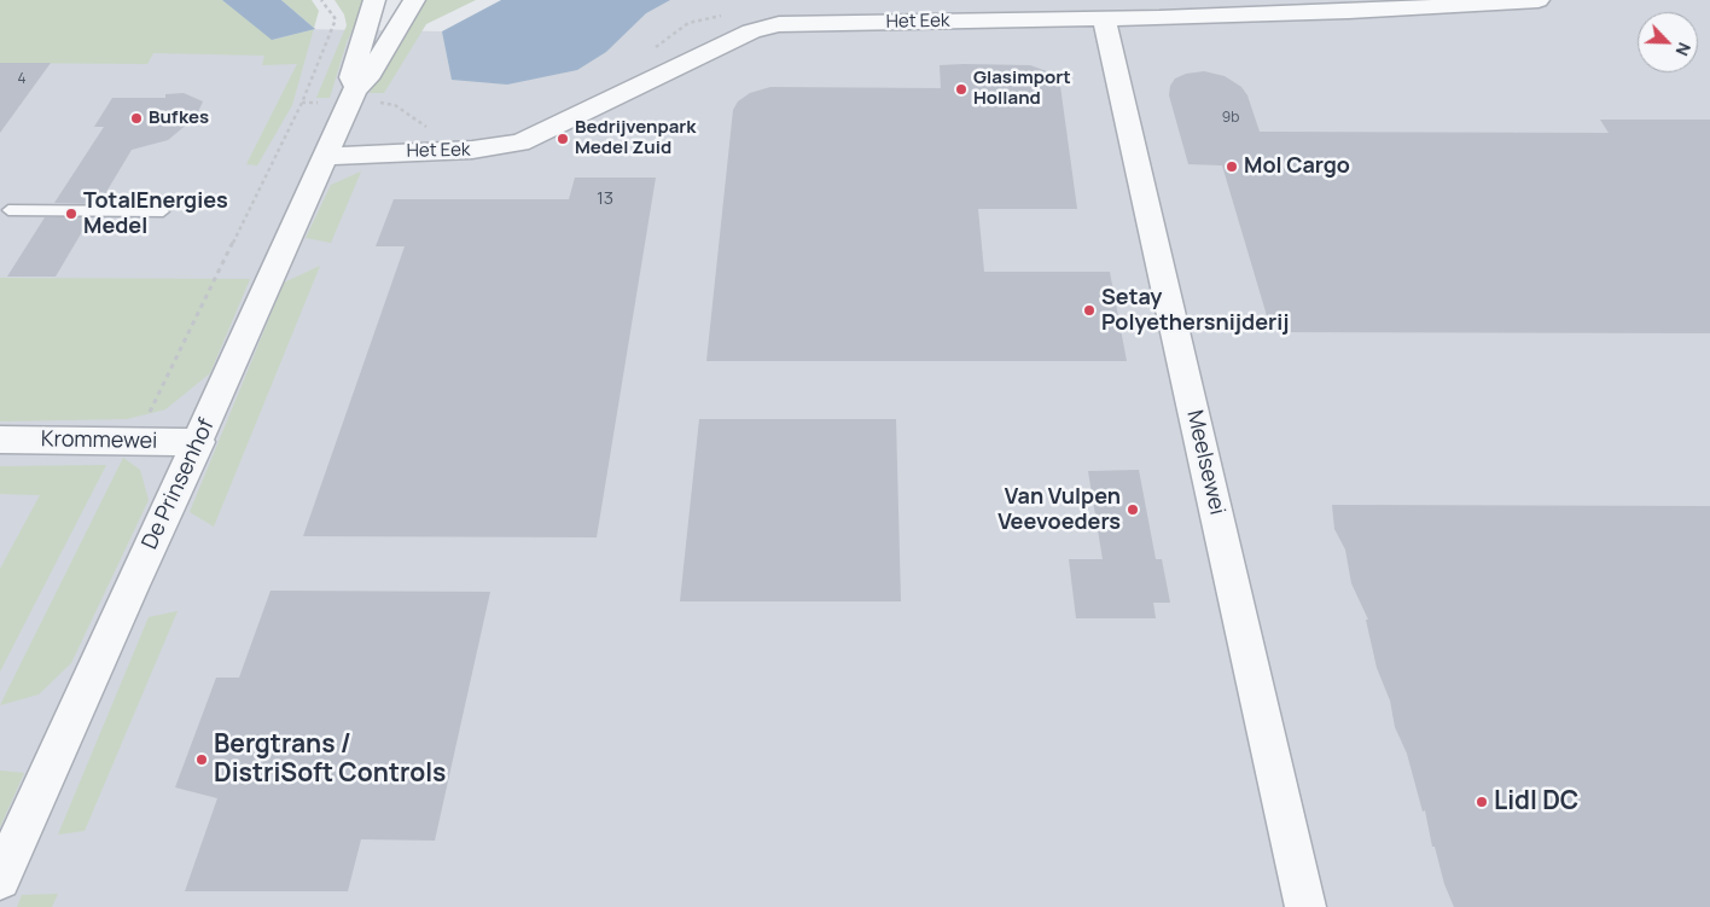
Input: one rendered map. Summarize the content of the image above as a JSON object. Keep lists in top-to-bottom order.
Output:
{
  "streets": {
    "street": [
      "Het Eek",
      "Krommewei",
      "Meelsewei",
      "De Prinsenhof"
    ]
  },
  "crossings": [
    ["Het Eek", "Meelsewei"],
    ["Het Eek", "De Prinsenhof"],
    ["Krommewei", "De Prinsenhof"]
  ],
  "places": [
    "Glasimport Holland",
    "Bufkes",
    "Bedrijvenpark Medel Zuid",
    "Mol Cargo",
    "TotalEnergies Medel",
    "Setay Polyethersnijderij",
    "Van Vulpen Veevoeders",
    "Bergtrans / DistriSoft Controls",
    "Lidl DC"
  ],
  "house_numbers": ["4", "9b", "13"],
  "north": "bottom right"
}
